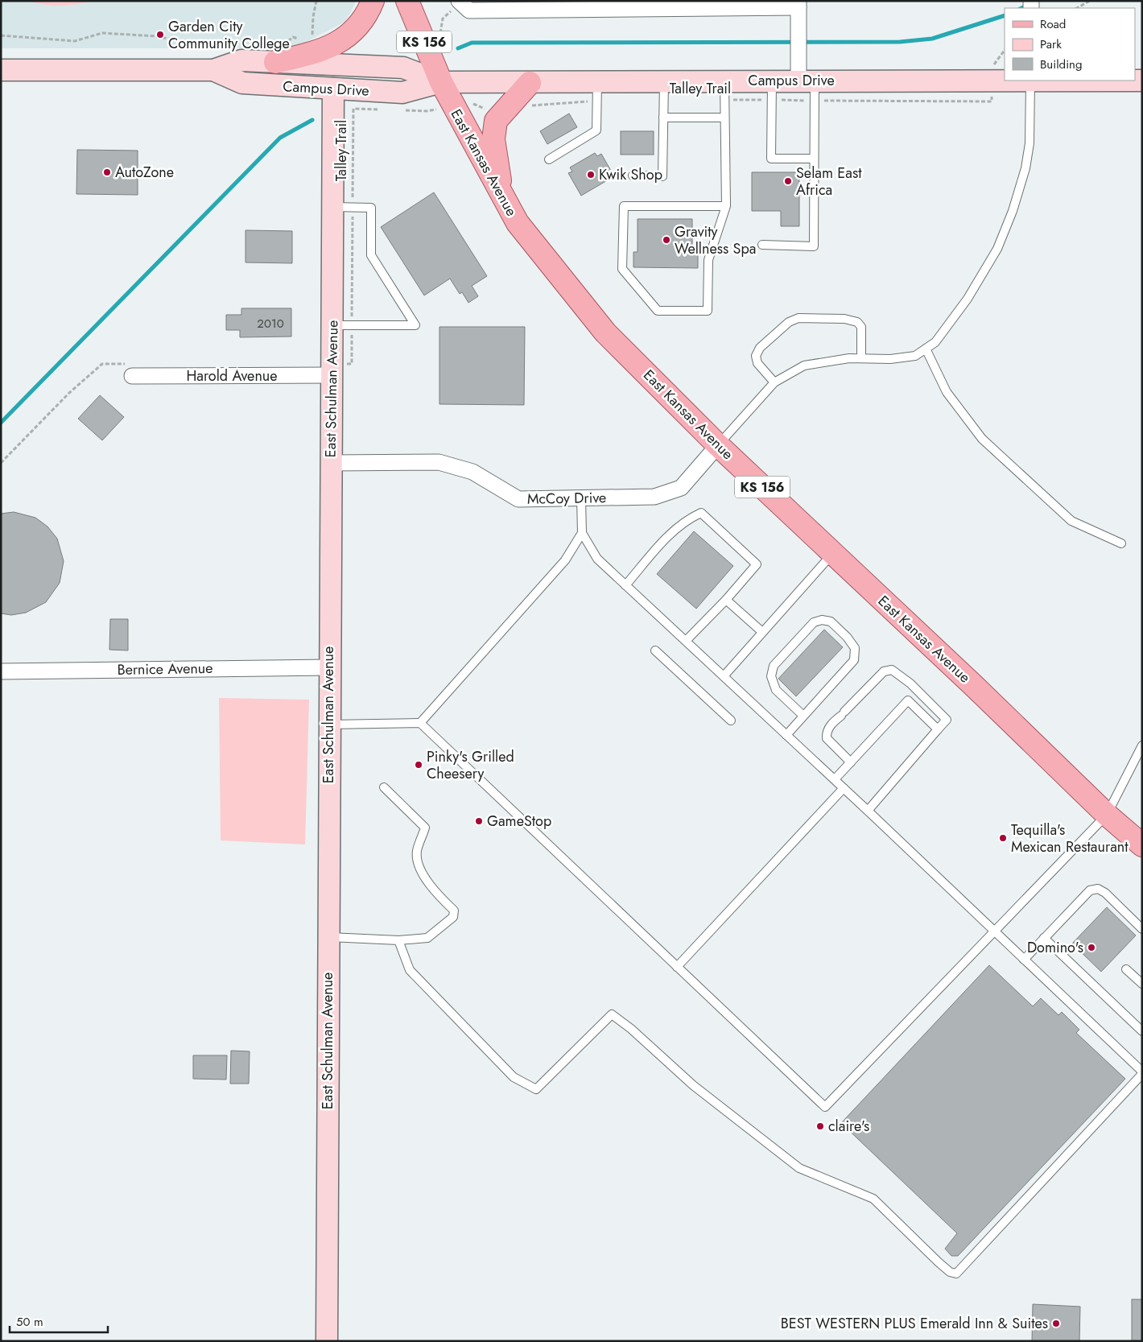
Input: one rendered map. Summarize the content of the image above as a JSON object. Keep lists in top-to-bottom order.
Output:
{
  "streets": {
    "main road": [
      "KS 156",
      "Campus Drive",
      "East Kansas Avenue",
      "East Schulman Avenue"
    ],
    "street": ["Harold Avenue", "McCoy Drive", "Bernice Avenue"],
    "path": ["Talley Trail"]
  },
  "crossings": [
    ["Campus Drive", "Talley Trail"],
    ["Campus Drive", "East Kansas Avenue"],
    ["Campus Drive", "East Schulman Avenue"],
    ["East Kansas Avenue", "McCoy Drive"],
    ["Harold Avenue", "East Schulman Avenue"],
    ["East Schulman Avenue", "McCoy Drive"],
    ["East Schulman Avenue", "Bernice Avenue"]
  ],
  "places": [
    "Garden City Community College",
    "AutoZone",
    "Kwik Shop",
    "Selam East Africa",
    "Gravity Wellness Spa",
    "Pinky's Grilled Cheesery",
    "GameStop",
    "Tequilla's Mexican Restaurant",
    "Domino's",
    "claire's",
    "BEST WESTERN PLUS Emerald Inn & Suites"
  ],
  "house_numbers": ["2010"],
  "legend": ["Road", "Park", "Building"],
  "scale_bar": "50 m"
}
